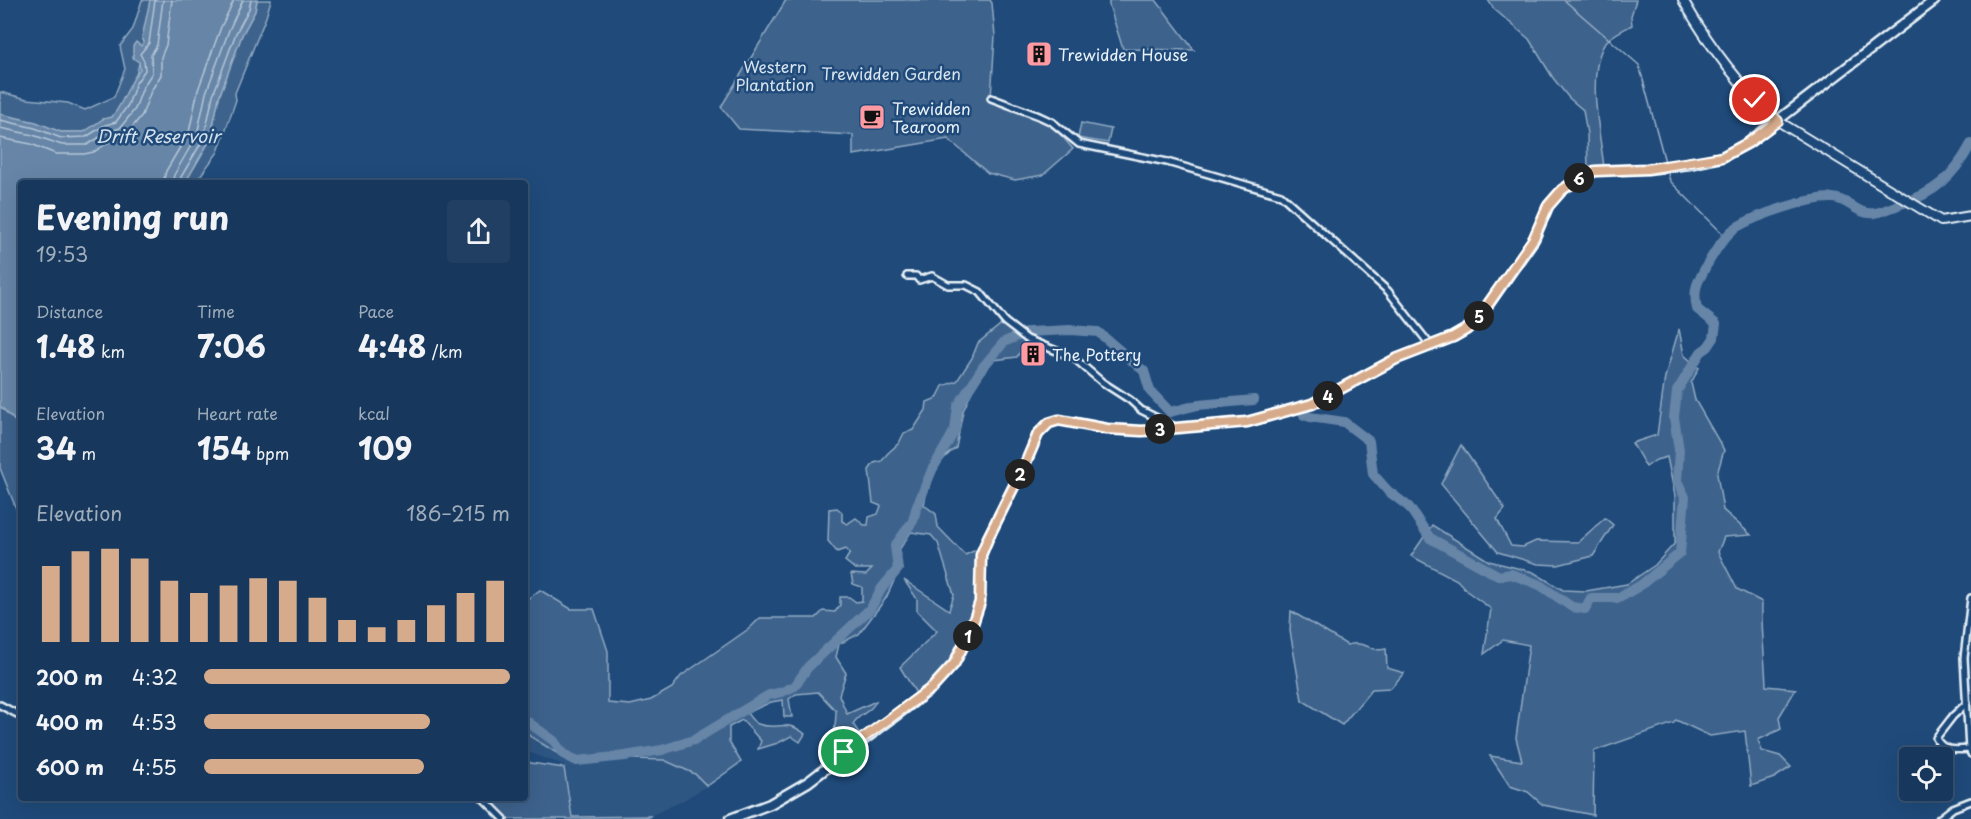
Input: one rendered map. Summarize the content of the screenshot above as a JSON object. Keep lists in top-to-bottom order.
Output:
{
  "water": ["Drift Reservoir"],
  "parks": ["Western Plantation", "Trewidden Garden"],
  "places": {
    "building": ["Trewidden House", "The Pottery"],
    "cafe": ["Trewidden Tearoom"]
  },
  "page": {
    "pins": [
      "6",
      "5",
      "4",
      "3",
      "2",
      "1"
    ],
    "heading": ["Evening run", "19:53"],
    "stats": [
      ["Distance", "1.48 km"],
      ["Time", "7:06"],
      ["Pace", "4:48 /km"],
      ["Elevation", "34 m"],
      ["Heart rate", "154 bpm"],
      ["kcal", "109"]
    ],
    "chart": ["Elevation", "186–215 m"],
    "list": [
      {
        "name": "200 m",
        "note": "4:32"
      },
      {
        "name": "400 m",
        "note": "4:53"
      },
      {
        "name": "600 m",
        "note": "4:55"
      }
    ]
  }
}
